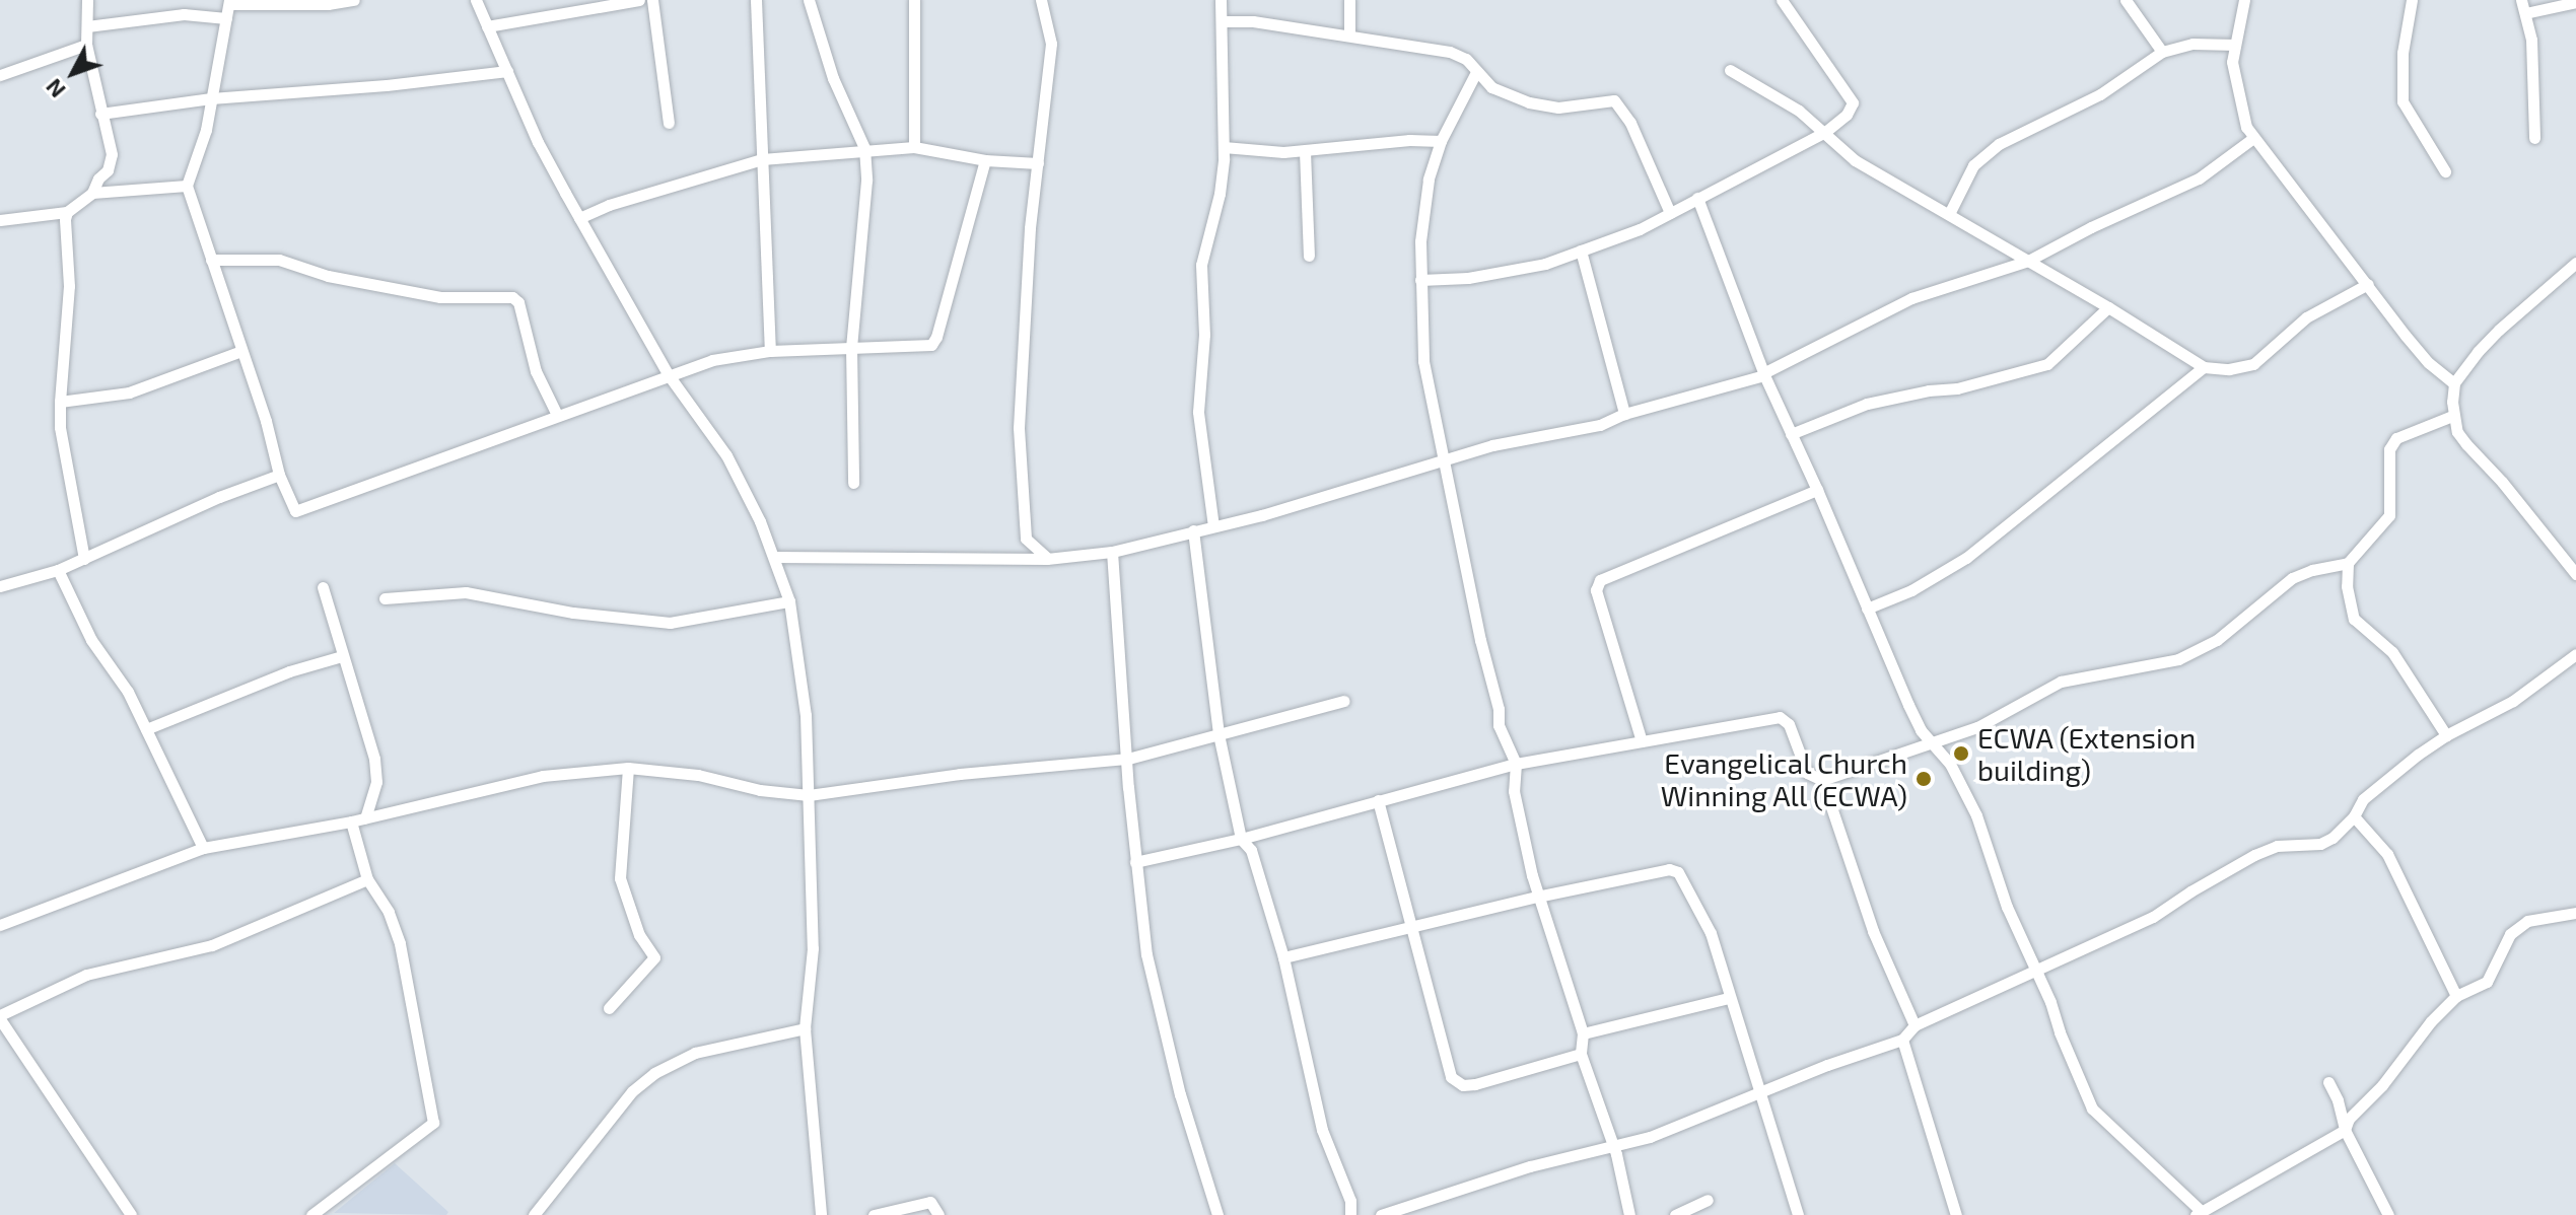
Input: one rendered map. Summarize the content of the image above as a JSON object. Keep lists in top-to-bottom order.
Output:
{
  "places": ["ECWA (Extension building)", "Evangelical Church Winning All (ECWA)"],
  "north": "bottom left"
}
